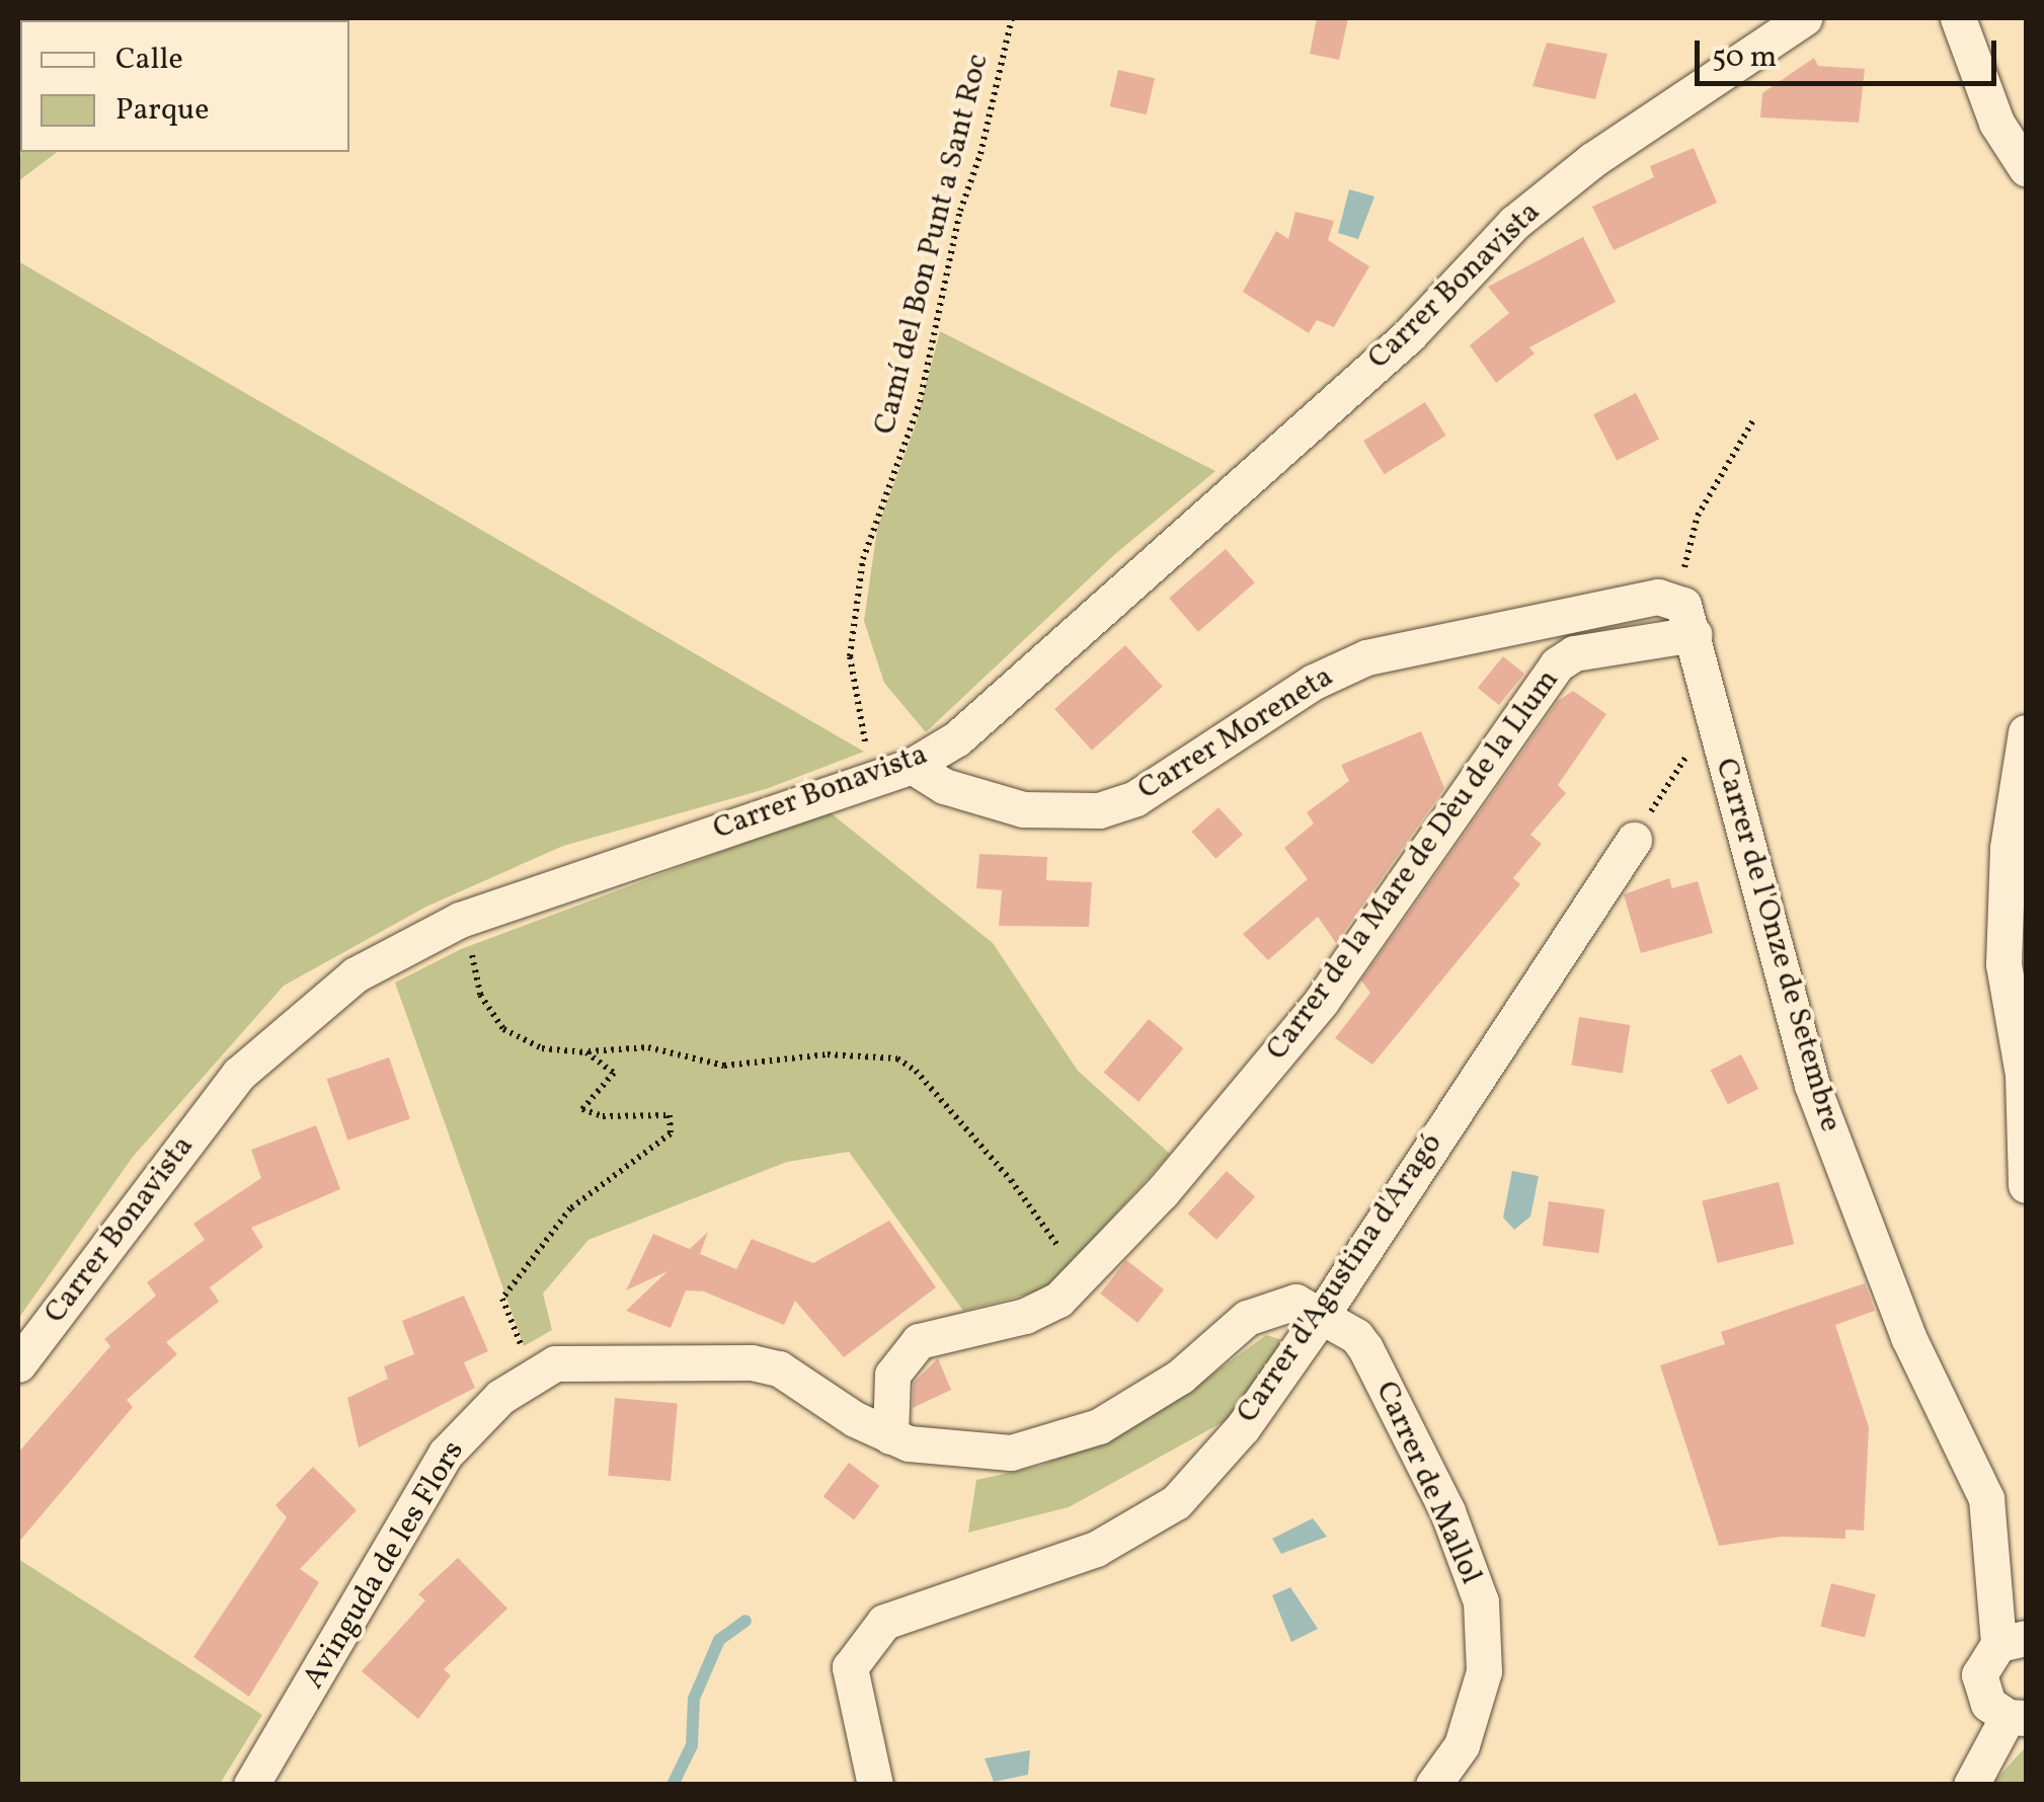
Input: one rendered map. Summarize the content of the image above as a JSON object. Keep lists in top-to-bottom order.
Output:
{
  "streets": {
    "street": [
      "Carrer Bonavista",
      "Carrer Moreneta",
      "Carrer de la Mare de Dèu de la Llum",
      "Carrer de l'Onze de Setembre",
      "Carrer d'Agustina d'Aragó",
      "Carrer de Mallol",
      "Avinguda de les Flors"
    ],
    "path": ["Camí del Bon Punt a Sant Roc"]
  },
  "crossings": [
    ["Camí del Bon Punt a Sant Roc", "Carrer Bonavista"],
    ["Carrer Bonavista", "Carrer Moreneta"],
    ["Carrer Moreneta", "Carrer de la Mare de Dèu de la Llum"],
    ["Carrer Moreneta", "Carrer de l'Onze de Setembre"],
    ["Carrer de la Mare de Dèu de la Llum", "Carrer de l'Onze de Setembre"],
    ["Carrer de la Mare de Dèu de la Llum", "Avinguda de les Flors"],
    ["Carrer d'Agustina d'Aragó", "Carrer de Mallol"],
    ["Carrer d'Agustina d'Aragó", "Avinguda de les Flors"],
    ["Carrer de Mallol", "Avinguda de les Flors"]
  ],
  "legend": ["Calle", "Parque"],
  "scale_bar": "50 m"
}
